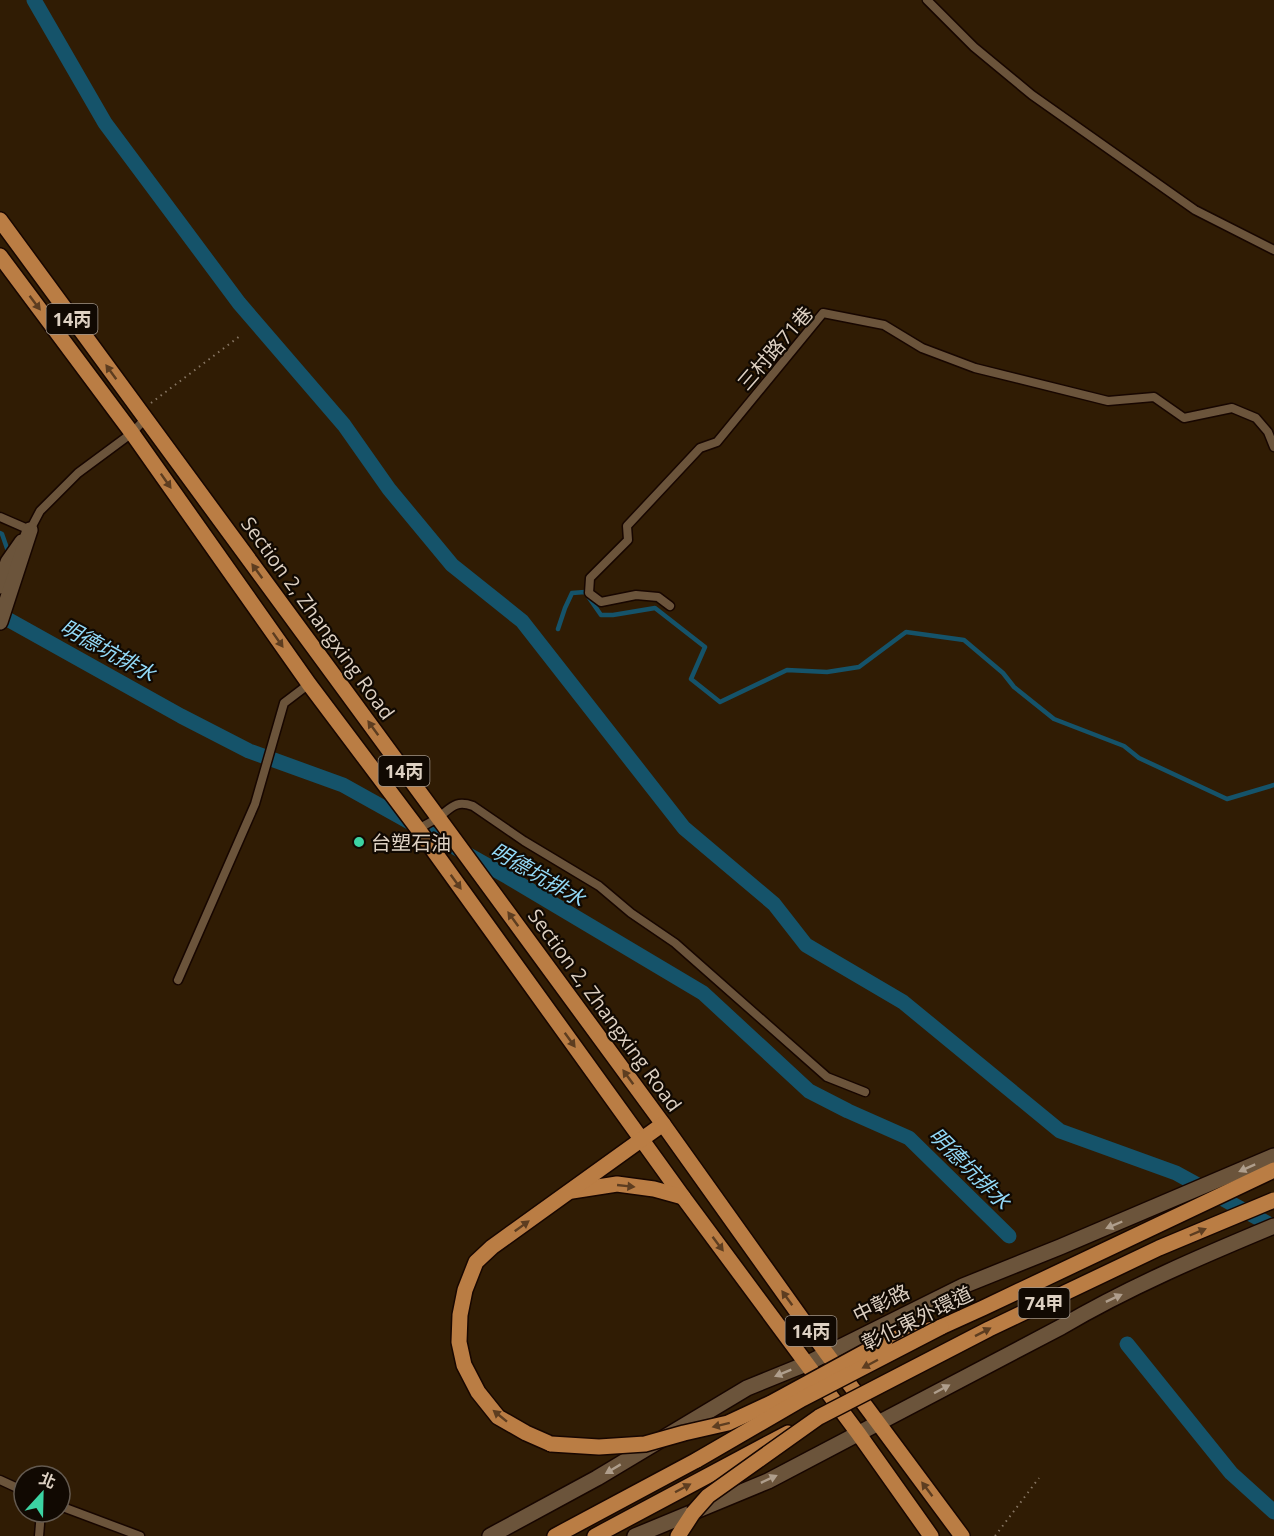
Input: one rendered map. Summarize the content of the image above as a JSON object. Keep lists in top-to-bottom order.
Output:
{
  "streets": {
    "main road": [
      "14丙",
      "Section 2, Zhangxing Road",
      "74甲",
      "彰化東外環道"
    ],
    "street": ["中彰路"],
    "lane": ["三村路71巷"]
  },
  "crossings": [
    ["14丙", "中彰路"],
    ["Section 2, Zhangxing Road", "中彰路"]
  ],
  "water": ["明德坑排水"],
  "places": ["台塑石油"],
  "north": "top"
}
